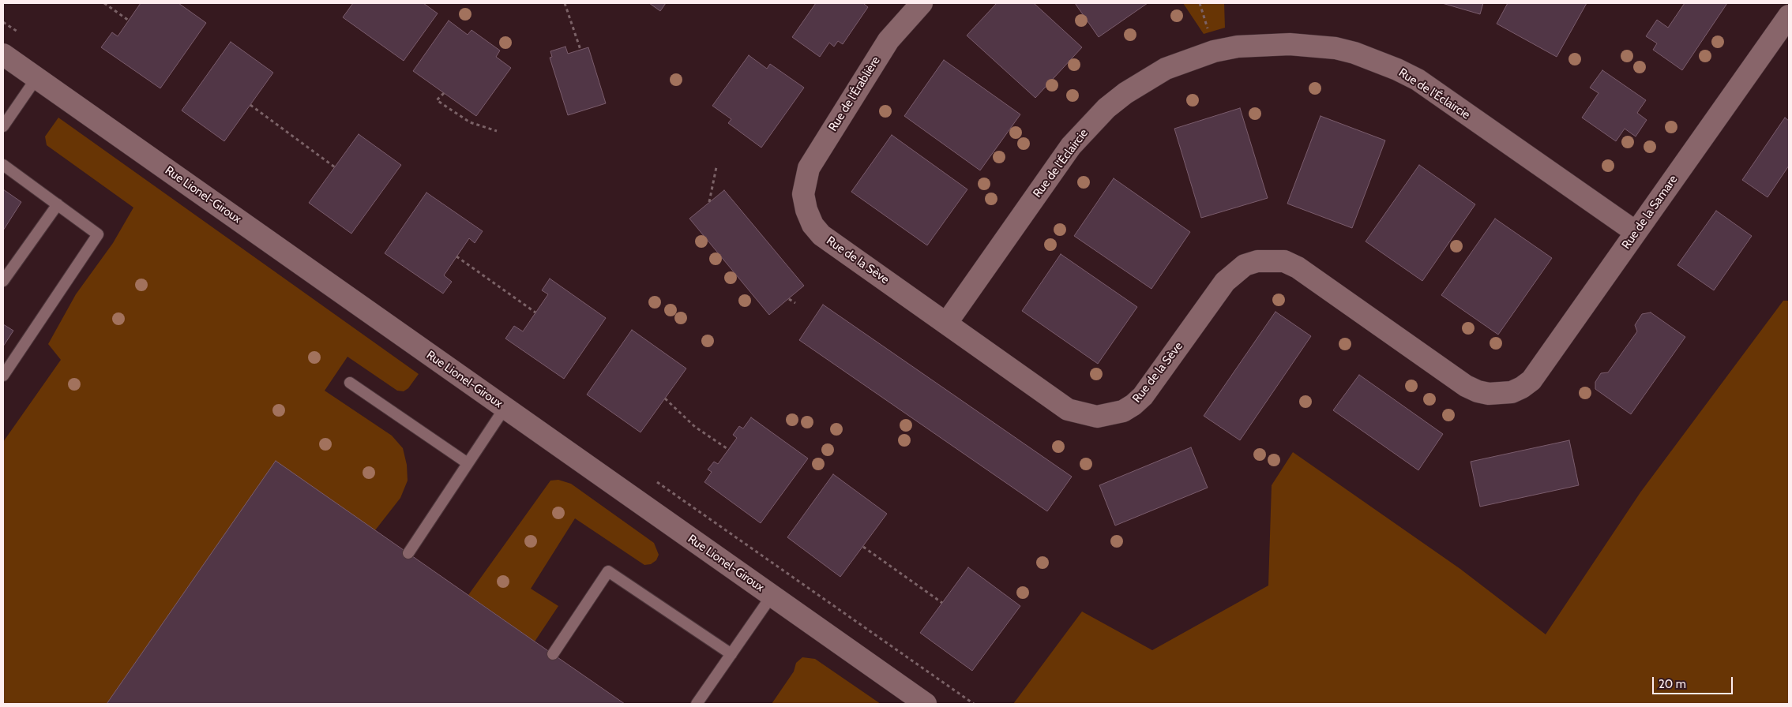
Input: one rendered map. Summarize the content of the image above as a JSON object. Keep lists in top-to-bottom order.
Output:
{
  "streets": {
    "street": [
      "Rue de l'Érablière",
      "Rue de l'Éclaircie",
      "Rue Lionel-Giroux",
      "Rue de la Samare",
      "Rue de la Sève"
    ]
  },
  "crossings": [
    ["Rue de l'Érablière", "Rue de la Sève"],
    ["Rue de l'Éclaircie", "Rue de la Samare"],
    ["Rue de l'Éclaircie", "Rue de la Sève"],
    ["Rue de la Samare", "Rue de la Sève"]
  ],
  "scale_bar": "20 m"
}
